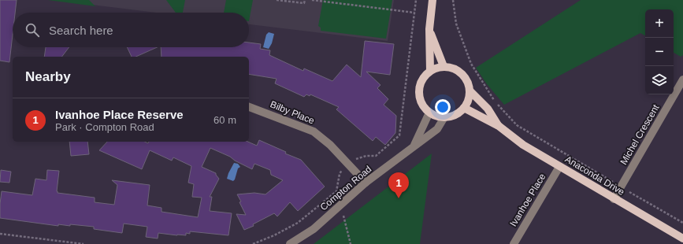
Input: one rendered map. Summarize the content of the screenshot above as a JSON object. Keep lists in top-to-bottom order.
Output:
{
  "streets": {
    "main road": ["Anaconda Drive"],
    "street": [
      "Bilby Place",
      "Michel Crescent",
      "Compton Road",
      "Ivanhoe Place"
    ]
  },
  "crossings": [
    ["Bilby Place", "Compton Road"],
    ["Michel Crescent", "Anaconda Drive"],
    ["Anaconda Drive", "Compton Road"],
    ["Anaconda Drive", "Ivanhoe Place"]
  ],
  "page": {
    "map_buttons": ["+", "−"],
    "search": "Search here",
    "heading": "Nearby",
    "list": [
      {
        "mark": "1",
        "name": "Ivanhoe Place Reserve",
        "note": "Park · Compton Road",
        "value": "60 m"
      }
    ],
    "pins": "1"
  }
}
